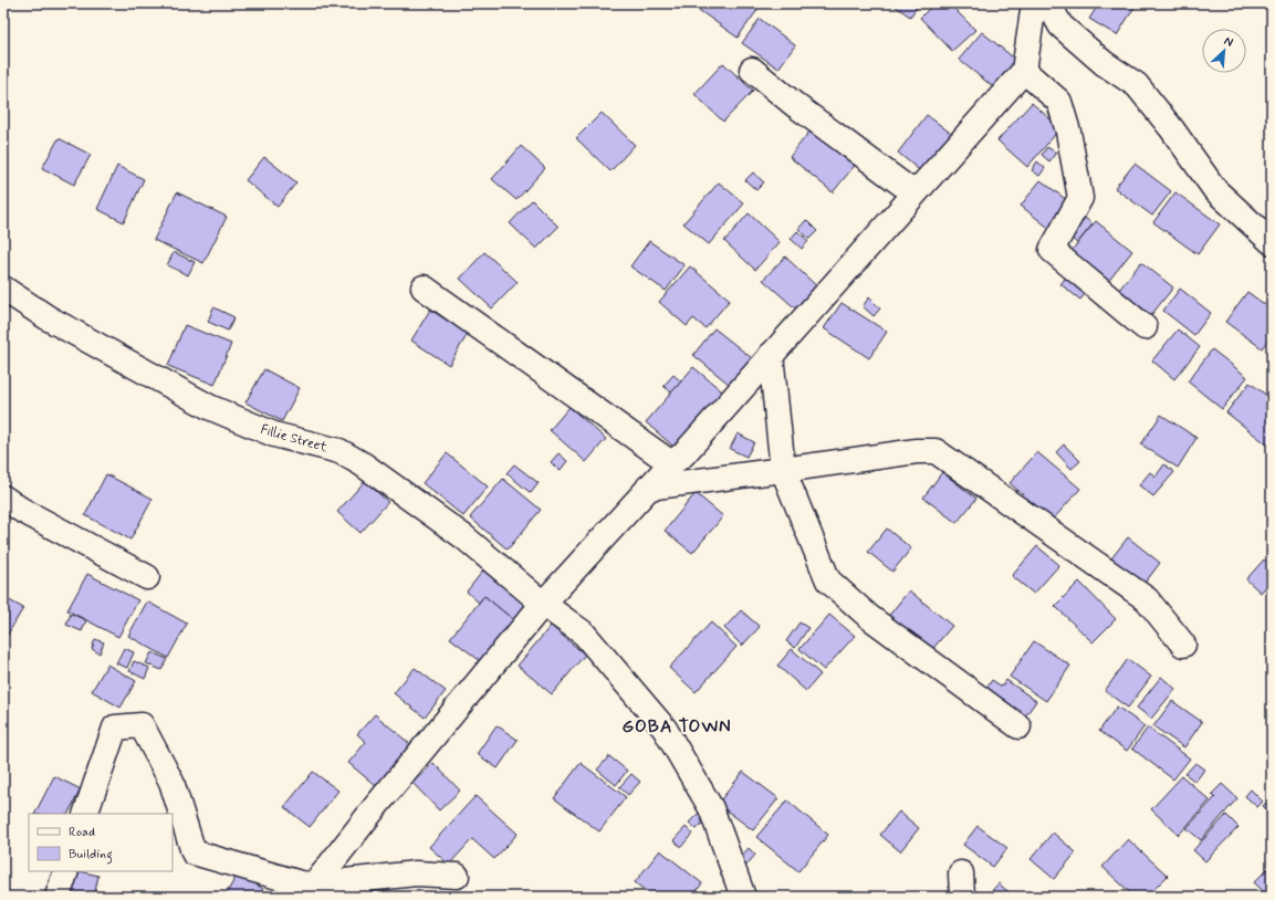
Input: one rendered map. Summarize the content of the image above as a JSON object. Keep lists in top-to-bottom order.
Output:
{
  "streets": {
    "street": ["Fillie Street"]
  },
  "districts": ["GOBA TOWN"],
  "legend": ["Road", "Building"],
  "north": "top right"
}
